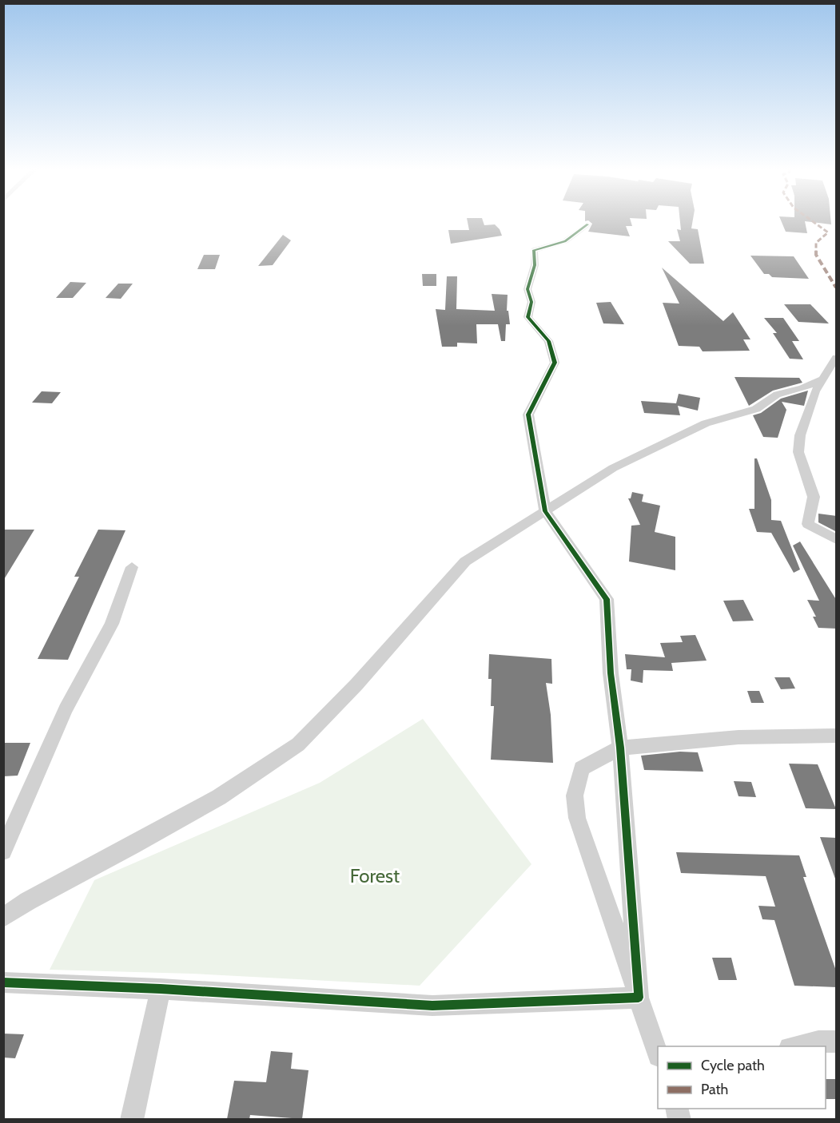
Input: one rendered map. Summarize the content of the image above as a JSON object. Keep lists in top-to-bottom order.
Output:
{
  "parks": ["Forest"],
  "legend": ["Cycle path", "Path"]
}
